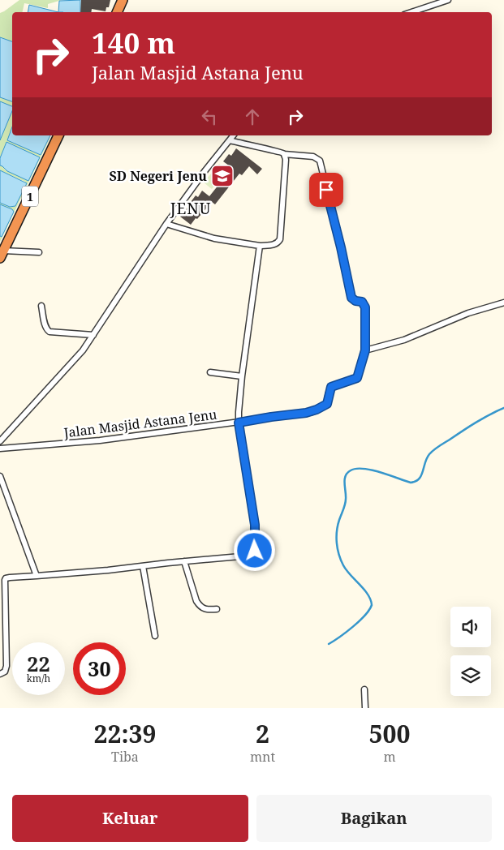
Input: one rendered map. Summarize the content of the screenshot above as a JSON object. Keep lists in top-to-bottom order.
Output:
{
  "streets": {
    "highway": ["1"],
    "street": ["Jalan Masjid Astana Jenu"]
  },
  "districts": ["JENU"],
  "places": {
    "school or university": ["SD Negeri Jenu"]
  },
  "page": {
    "turn": ["140 m", "Jalan Masjid Astana Jenu"],
    "speed": "22 km/h",
    "limit": "30",
    "eta": [
      "22:39",
      "Tiba",
      "2",
      "mnt",
      "500",
      "m"
    ],
    "buttons": ["Keluar", "Bagikan"]
  }
}
